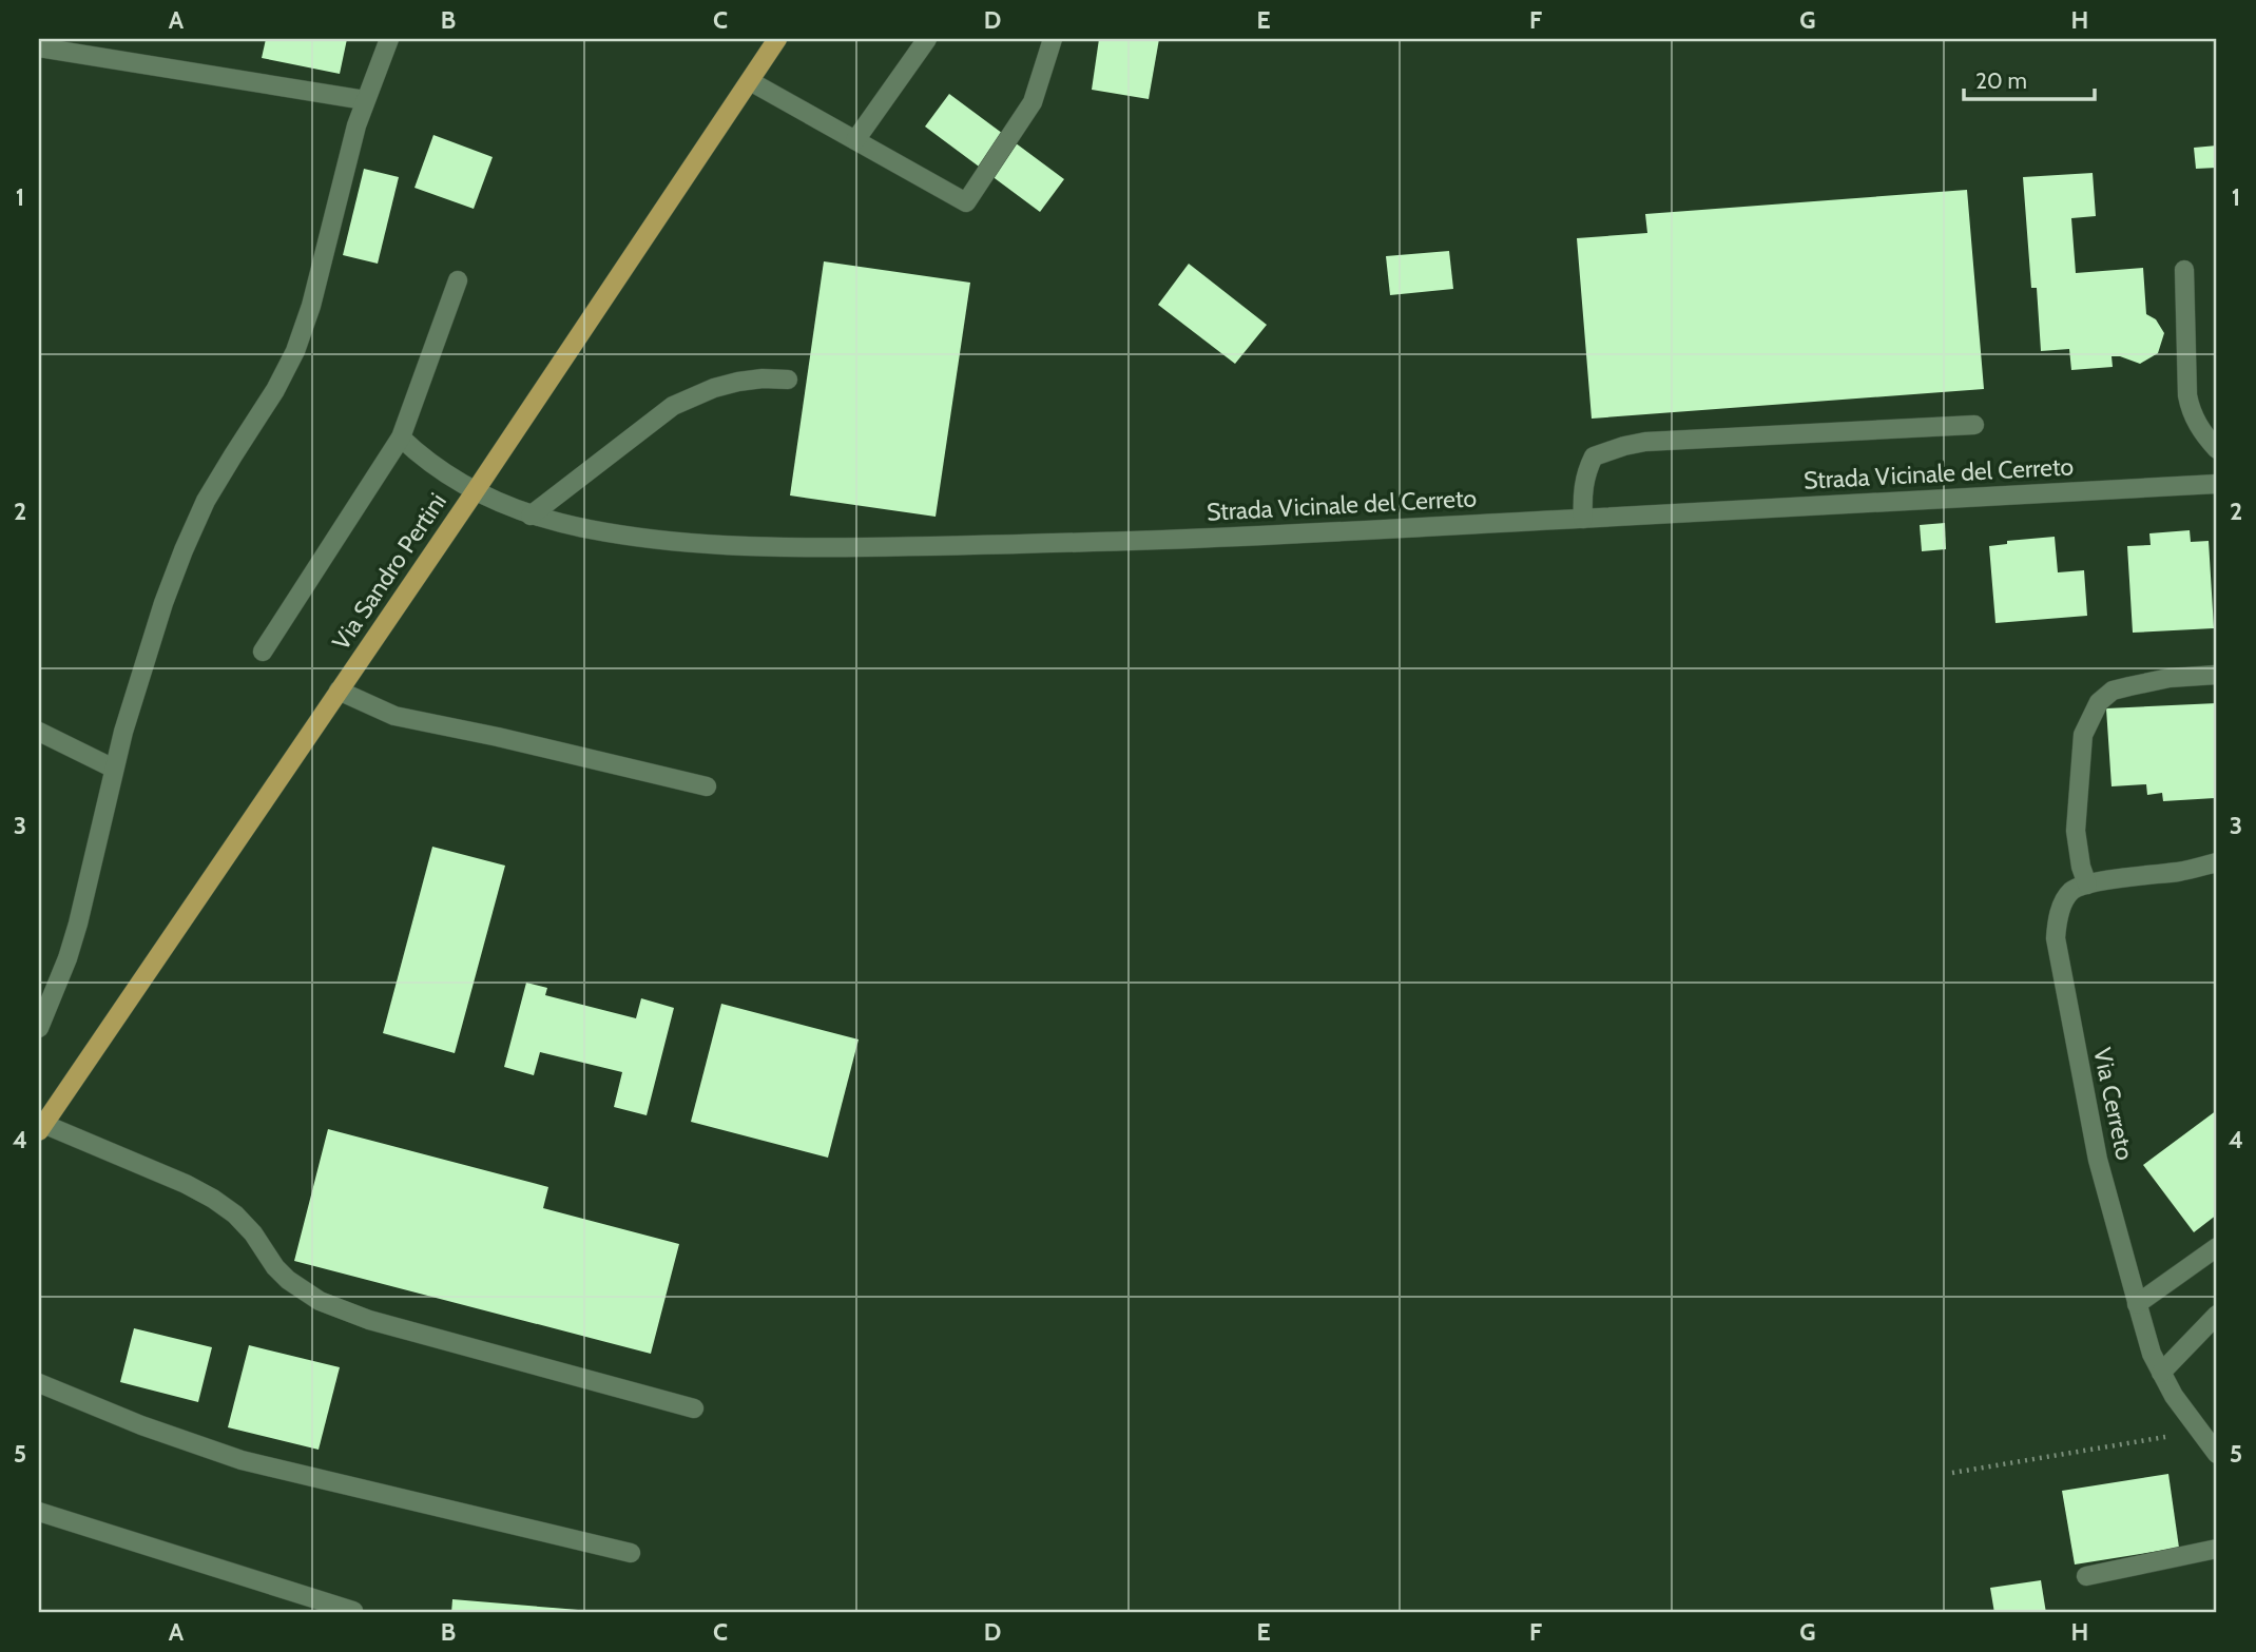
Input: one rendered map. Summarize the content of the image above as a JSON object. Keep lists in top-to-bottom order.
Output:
{
  "streets": {
    "main road": ["Via Sandro Pertini"],
    "street": ["Strada Vicinale del Cerreto", "Via Cerreto"]
  },
  "crossings": [
    ["Strada Vicinale del Cerreto", "Via Sandro Pertini"]
  ],
  "scale_bar": "20 m",
  "grid": {
    "columns": [
      "A",
      "B",
      "C",
      "D",
      "E",
      "F",
      "G",
      "H"
    ],
    "rows": [
      "1",
      "2",
      "3",
      "4",
      "5"
    ]
  }
}
